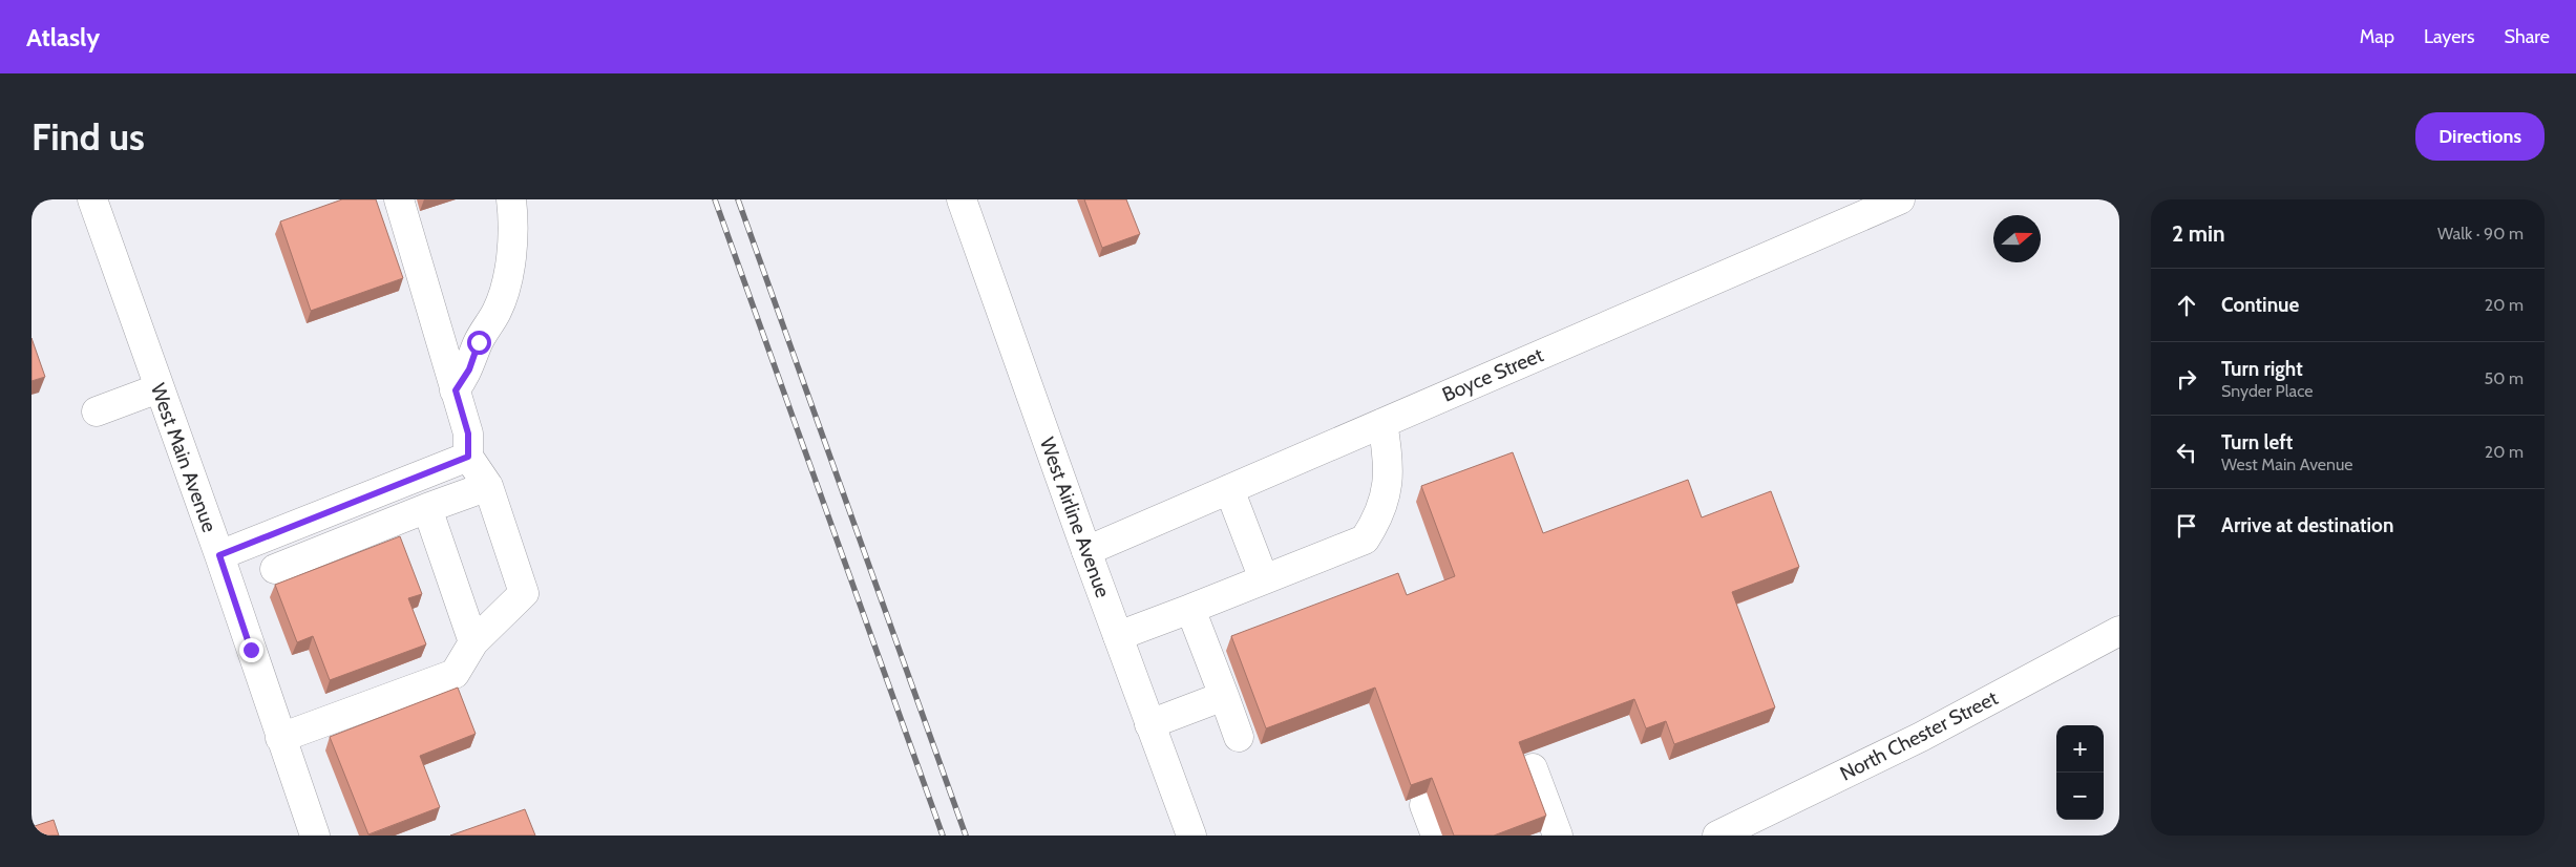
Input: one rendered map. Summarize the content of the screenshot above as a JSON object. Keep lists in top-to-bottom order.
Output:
{
  "streets": {
    "street": [
      "Boyce Street",
      "West Main Avenue",
      "West Airline Avenue",
      "North Chester Street"
    ]
  },
  "crossings": [
    ["Boyce Street", "West Airline Avenue"]
  ],
  "north": "right",
  "page": {
    "header": "Atlasly",
    "nav": ["Map", "Layers", "Share"],
    "buttons": "Directions",
    "title": "Find us",
    "heading": ["2 min", "Walk · 90 m"],
    "list": [
      ["Continue", "20 m"],
      ["Turn right", "Snyder Place", "50 m"],
      ["Turn left", "West Main Avenue", "20 m"],
      "Arrive at destination"
    ],
    "map_buttons": ["+", "−"]
  }
}
